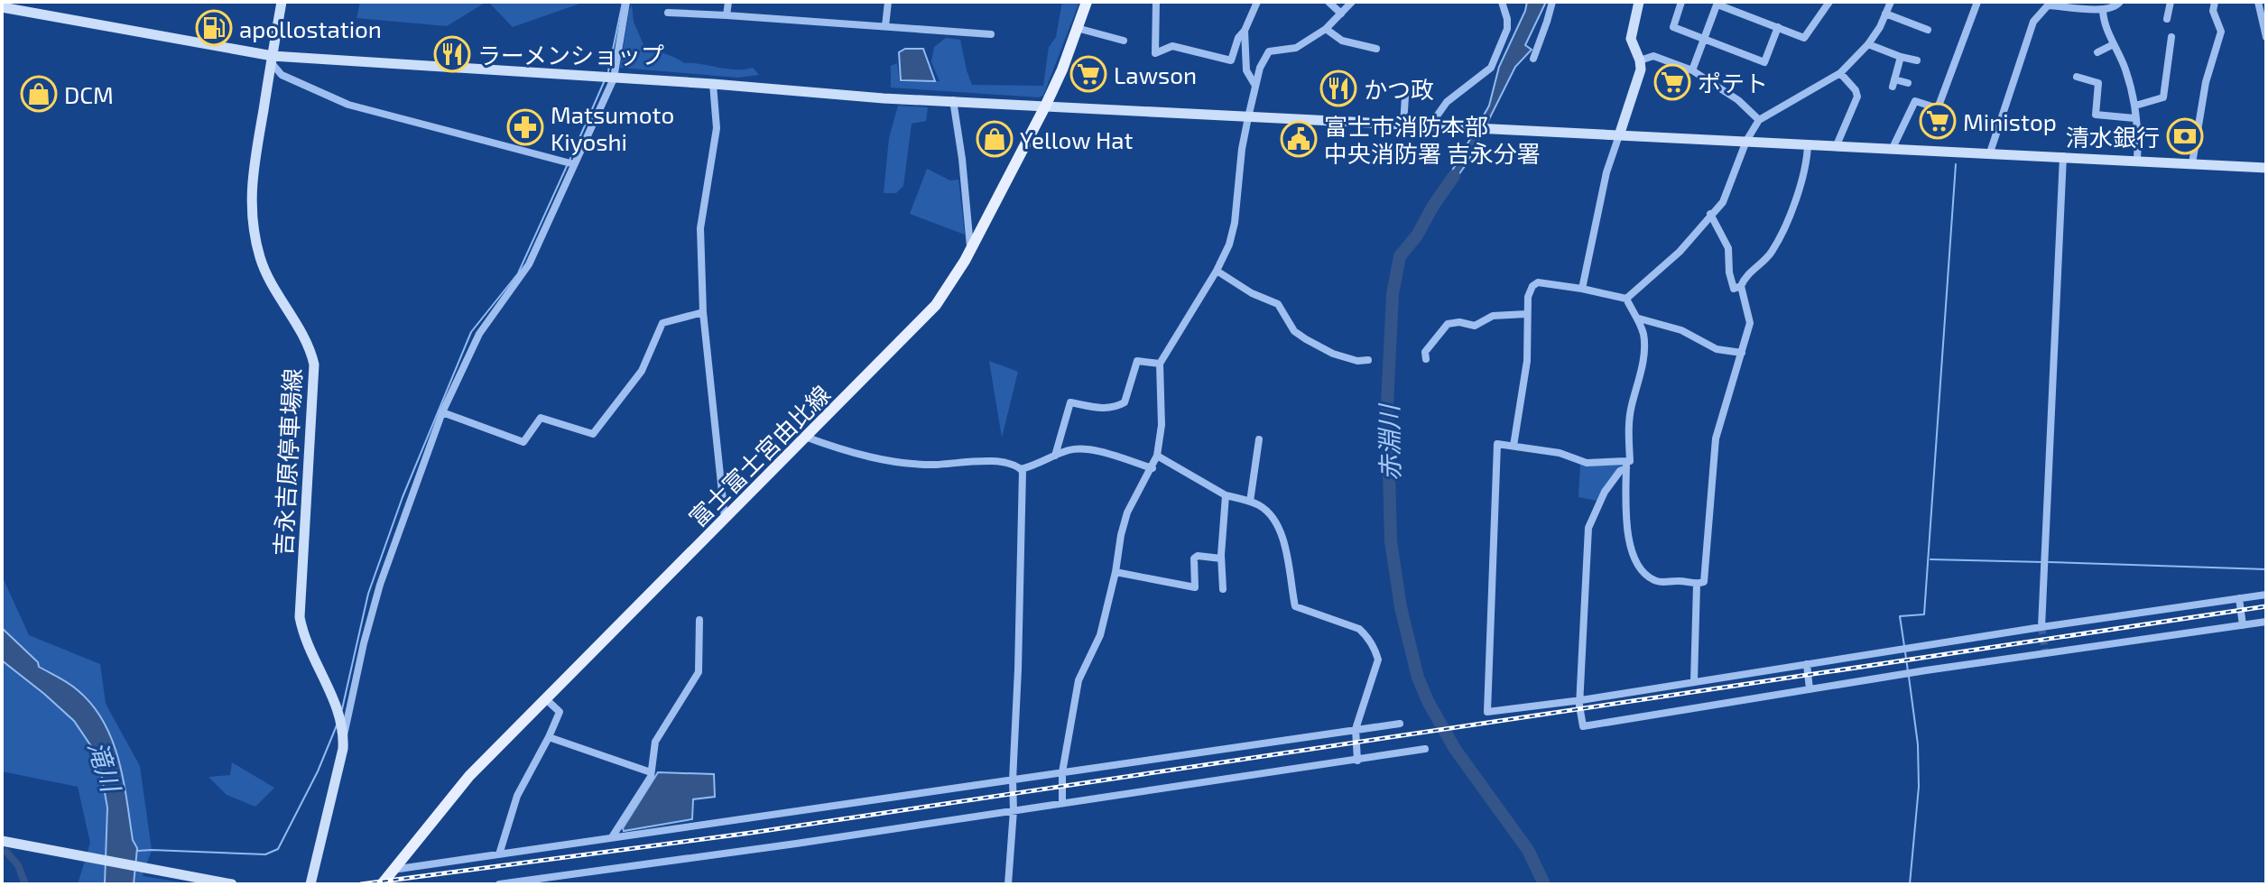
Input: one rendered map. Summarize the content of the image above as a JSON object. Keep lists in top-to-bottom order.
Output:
{
  "streets": {
    "main road": ["富士富士宮由比線"],
    "street": ["吉永吉原停車場線"]
  },
  "water": ["赤淵川", "滝川"],
  "places": {
    "fuel station": ["apollostation"],
    "restaurant": ["ラーメンショップ", "かつ政"],
    "supermarket": ["Lawson", "ポテト", "Ministop"],
    "shop": ["DCM", "Yellow Hat"],
    "pharmacy": ["Matsumoto Kiyoshi"],
    "bank": ["清水銀行"],
    "public building": ["富士市消防本部 中央消防署 吉永分署"]
  }
}
